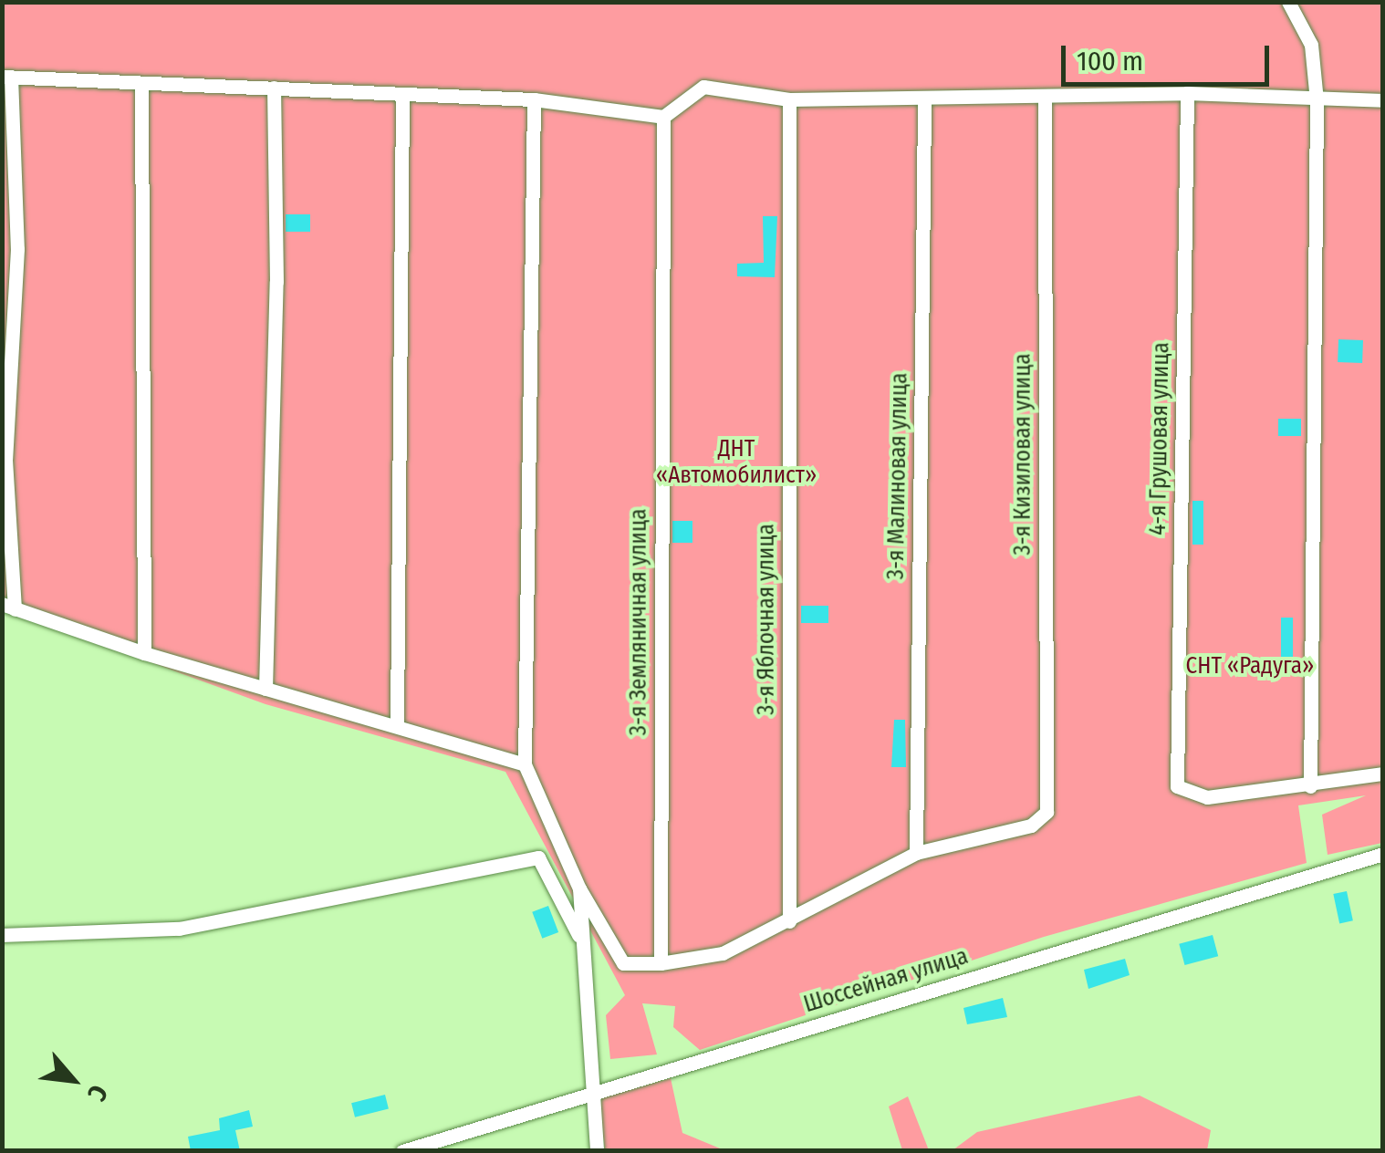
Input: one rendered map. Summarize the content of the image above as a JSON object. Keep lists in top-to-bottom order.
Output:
{
  "streets": {
    "street": [
      "4-я Грушовая улица",
      "3-я Кизиловая улица",
      "3-я Малиновая улица",
      "3-я Яблочная улица",
      "3-я Земляничная улица",
      "Шоссейная улица"
    ]
  },
  "crossings": [
    ["3-я Кизиловая улица", "3-я Малиновая улица"]
  ],
  "parks": ["ДНТ «Автомобилист»", "СНТ «Радуга»"],
  "scale_bar": "100 m",
  "north": "bottom right"
}
